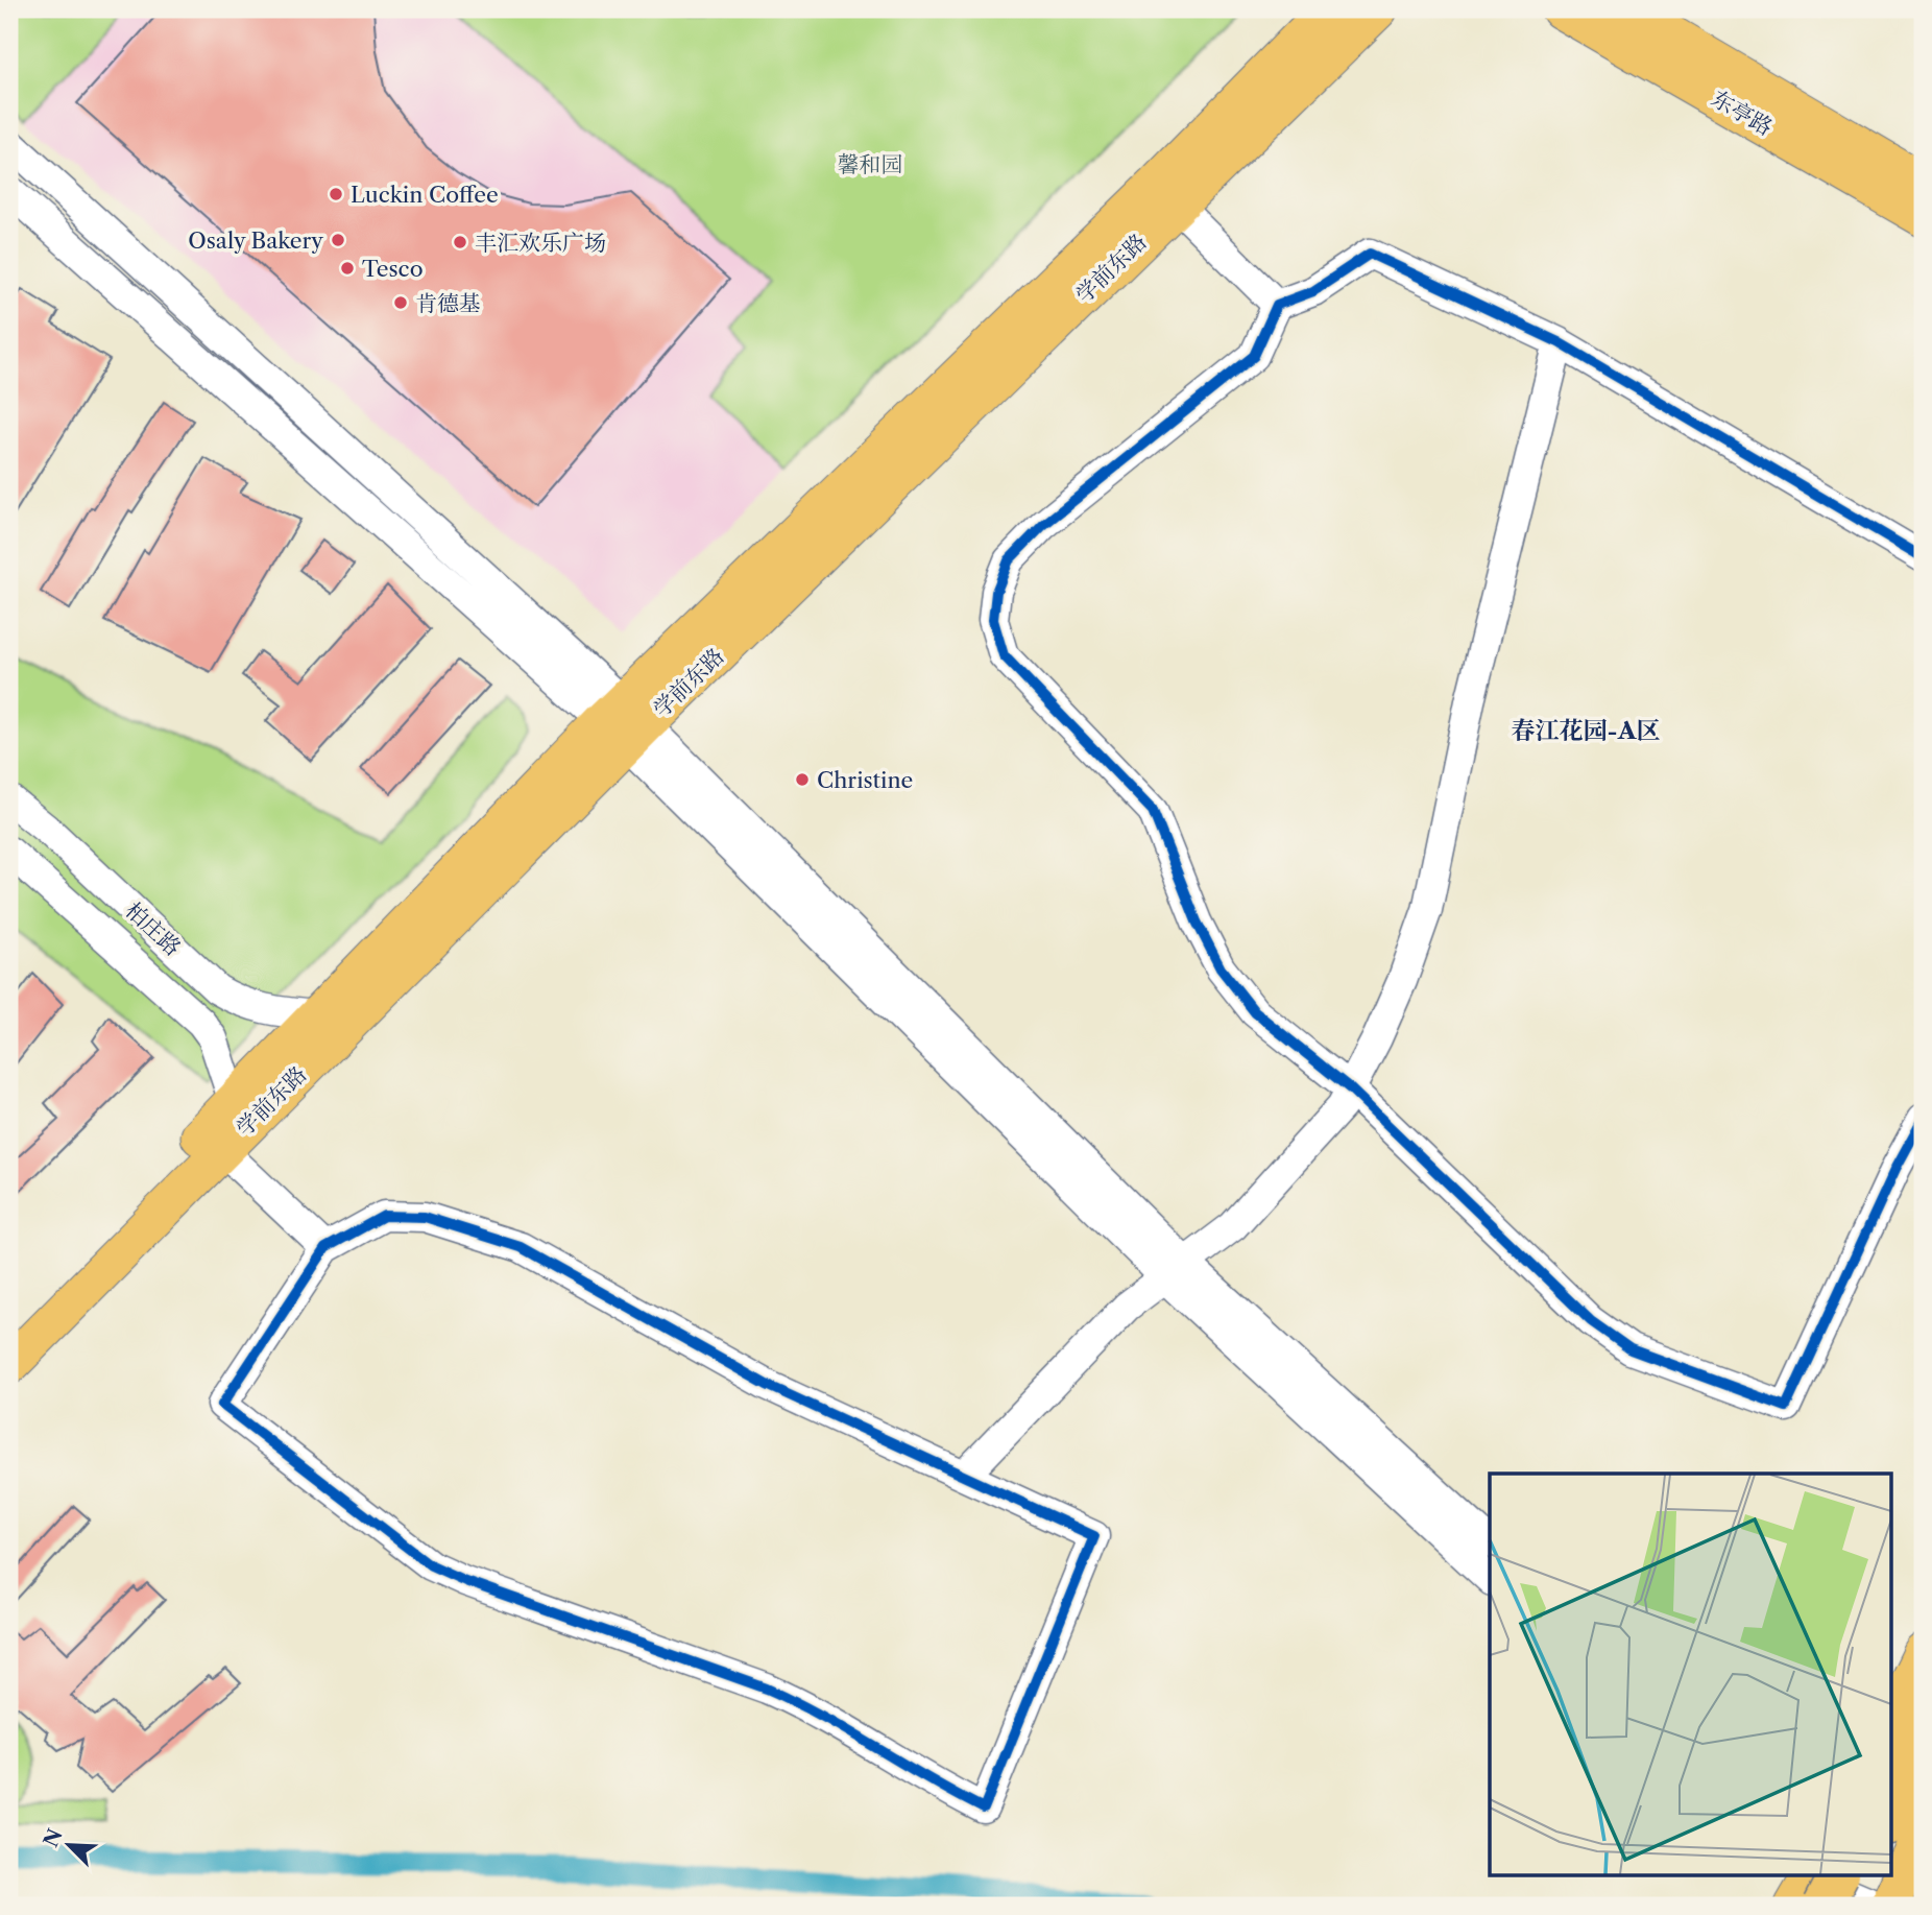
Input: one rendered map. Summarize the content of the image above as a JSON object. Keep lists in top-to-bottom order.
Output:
{
  "streets": {
    "main road": ["东亭路", "学前东路"],
    "street": ["柏庄路"]
  },
  "crossings": [
    ["学前东路", "柏庄路"]
  ],
  "districts": ["春江花园-A区"],
  "parks": ["馨和园"],
  "places": [
    "Luckin Coffee",
    "Osaly Bakery",
    "丰汇欢乐广场",
    "Tesco",
    "肯德基",
    "Christine"
  ],
  "north": "top left"
}
